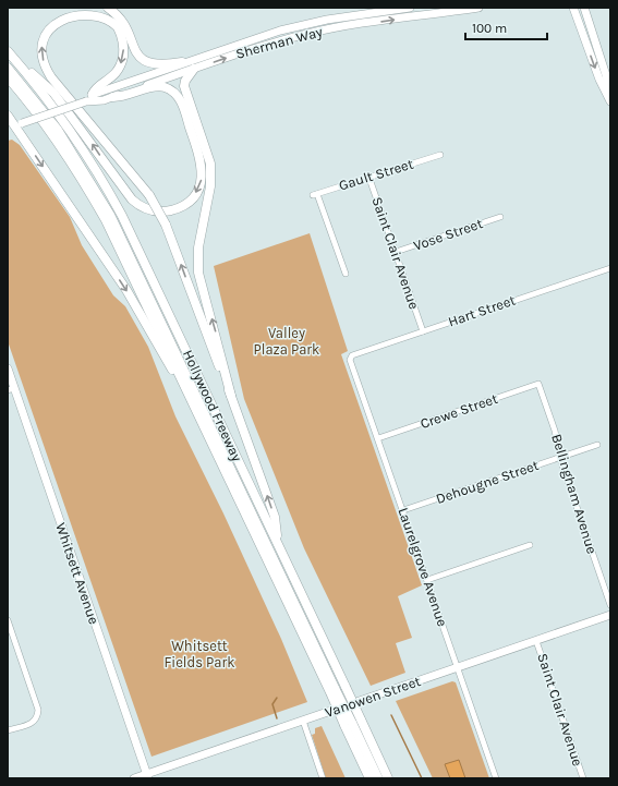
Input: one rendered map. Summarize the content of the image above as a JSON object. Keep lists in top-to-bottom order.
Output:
{
  "streets": {
    "highway": ["Hollywood Freeway"],
    "main road": ["Sherman Way", "Whitsett Avenue", "Vanowen Street"],
    "street": [
      "Gault Street",
      "Vose Street",
      "Saint Clair Avenue",
      "Hart Street",
      "Crewe Street",
      "Dehougne Street",
      "Bellingham Avenue",
      "Laurelgrove Avenue"
    ]
  },
  "crossings": [
    ["Gault Street", "Saint Clair Avenue"],
    ["Vose Street", "Saint Clair Avenue"],
    ["Saint Clair Avenue", "Hart Street"],
    ["Saint Clair Avenue", "Vanowen Street"],
    ["Hart Street", "Laurelgrove Avenue"],
    ["Crewe Street", "Bellingham Avenue"],
    ["Crewe Street", "Laurelgrove Avenue"],
    ["Dehougne Street", "Bellingham Avenue"],
    ["Dehougne Street", "Laurelgrove Avenue"],
    ["Laurelgrove Avenue", "Vanowen Street"],
    ["Whitsett Avenue", "Vanowen Street"]
  ],
  "parks": ["Valley Plaza Park", "Whitsett Fields Park"],
  "scale_bar": "100 m"
}
